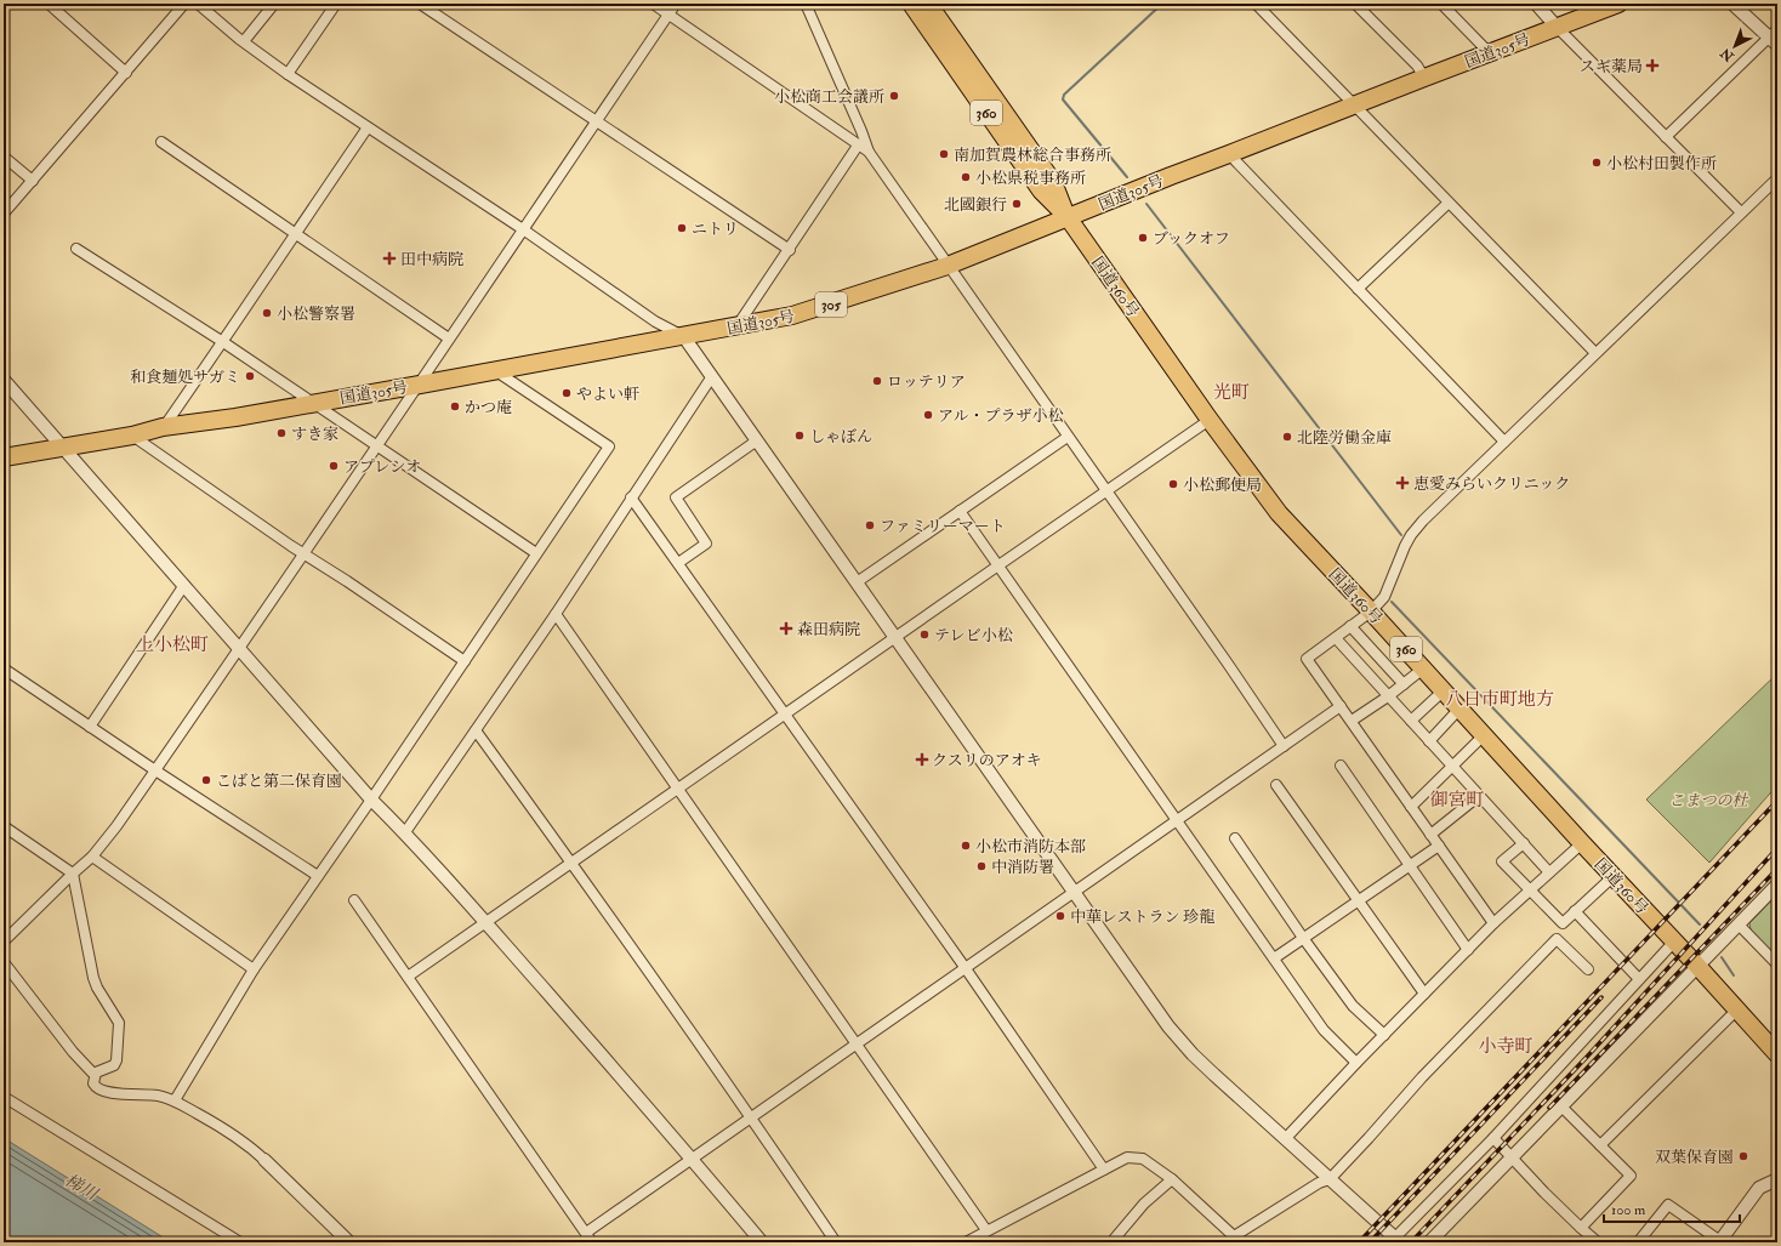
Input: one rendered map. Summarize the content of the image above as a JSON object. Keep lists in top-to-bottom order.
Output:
{
  "streets": {
    "highway": [
      "国道305号",
      "360",
      "国道360号",
      "305"
    ]
  },
  "crossings": [
    ["国道305号", "国道360号"]
  ],
  "districts": [
    "光町",
    "上小松町",
    "八日市町地方",
    "御宮町",
    "小寺町"
  ],
  "water": ["梯川"],
  "parks": ["こまつの杜"],
  "places": {
    "health": [
      "スギ薬局",
      "田中病院",
      "恵愛みらいクリニック",
      "森田病院",
      "クスリのアオキ"
    ],
    "other": [
      "小松商工会議所",
      "南加賀農林総合事務所",
      "小松村田製作所",
      "小松県税事務所",
      "北國銀行",
      "ニトリ",
      "ブックオフ",
      "小松警察署",
      "和食麺処サガミ",
      "ロッテリア",
      "やよい軒",
      "かつ庵",
      "アル・プラザ小松",
      "すき家",
      "しゃぼん",
      "北陸労働金庫",
      "アプレシオ",
      "小松郵便局",
      "ファミリーマート",
      "テレビ小松",
      "こばと第二保育園",
      "小松市消防本部",
      "中消防署",
      "中華レストラン 珍龍",
      "双葉保育園"
    ]
  },
  "scale_bar": "100 m",
  "north": "bottom left"
}
